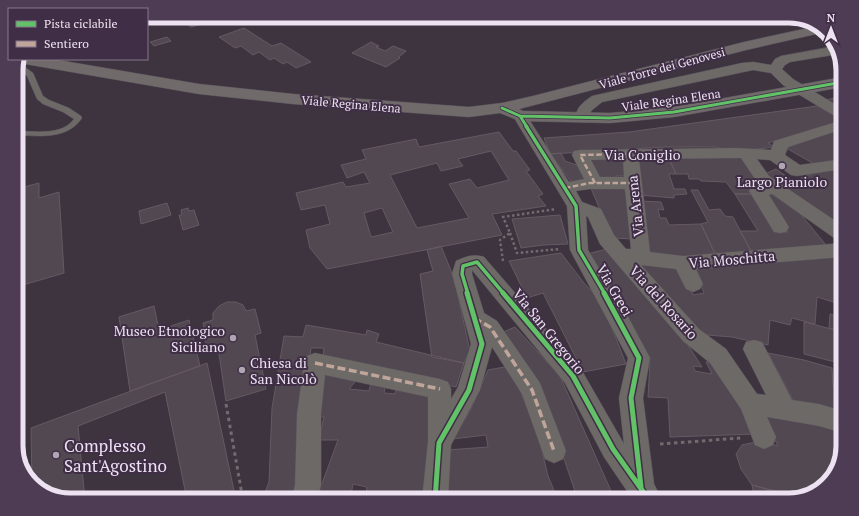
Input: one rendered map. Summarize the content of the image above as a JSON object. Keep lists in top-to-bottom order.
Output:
{
  "streets": {
    "main road": ["Viale Torre dei Genovesi", "Viale Regina Elena"],
    "street": [
      "Via Coniglio",
      "Via Arena",
      "Via Moschitta",
      "Via Greci",
      "Via del Rosario",
      "Via San Gregorio"
    ]
  },
  "crossings": [
    ["Viale Torre dei Genovesi", "Viale Regina Elena"],
    ["Viale Torre dei Genovesi", "Via Greci"],
    ["Viale Regina Elena", "Via Greci"],
    ["Via Coniglio", "Via Arena"],
    ["Via Arena", "Via Moschitta"],
    ["Via Arena", "Via del Rosario"],
    ["Via Moschitta", "Via del Rosario"],
    ["Via Greci", "Via del Rosario"]
  ],
  "places": [
    "Largo Pianiolo",
    "Museo Etnologico Siciliano",
    "Chiesa di San Nicolò",
    "Complesso Sant'Agostino"
  ],
  "legend": ["Pista ciclabile", "Sentiero"],
  "north": "top"
}
